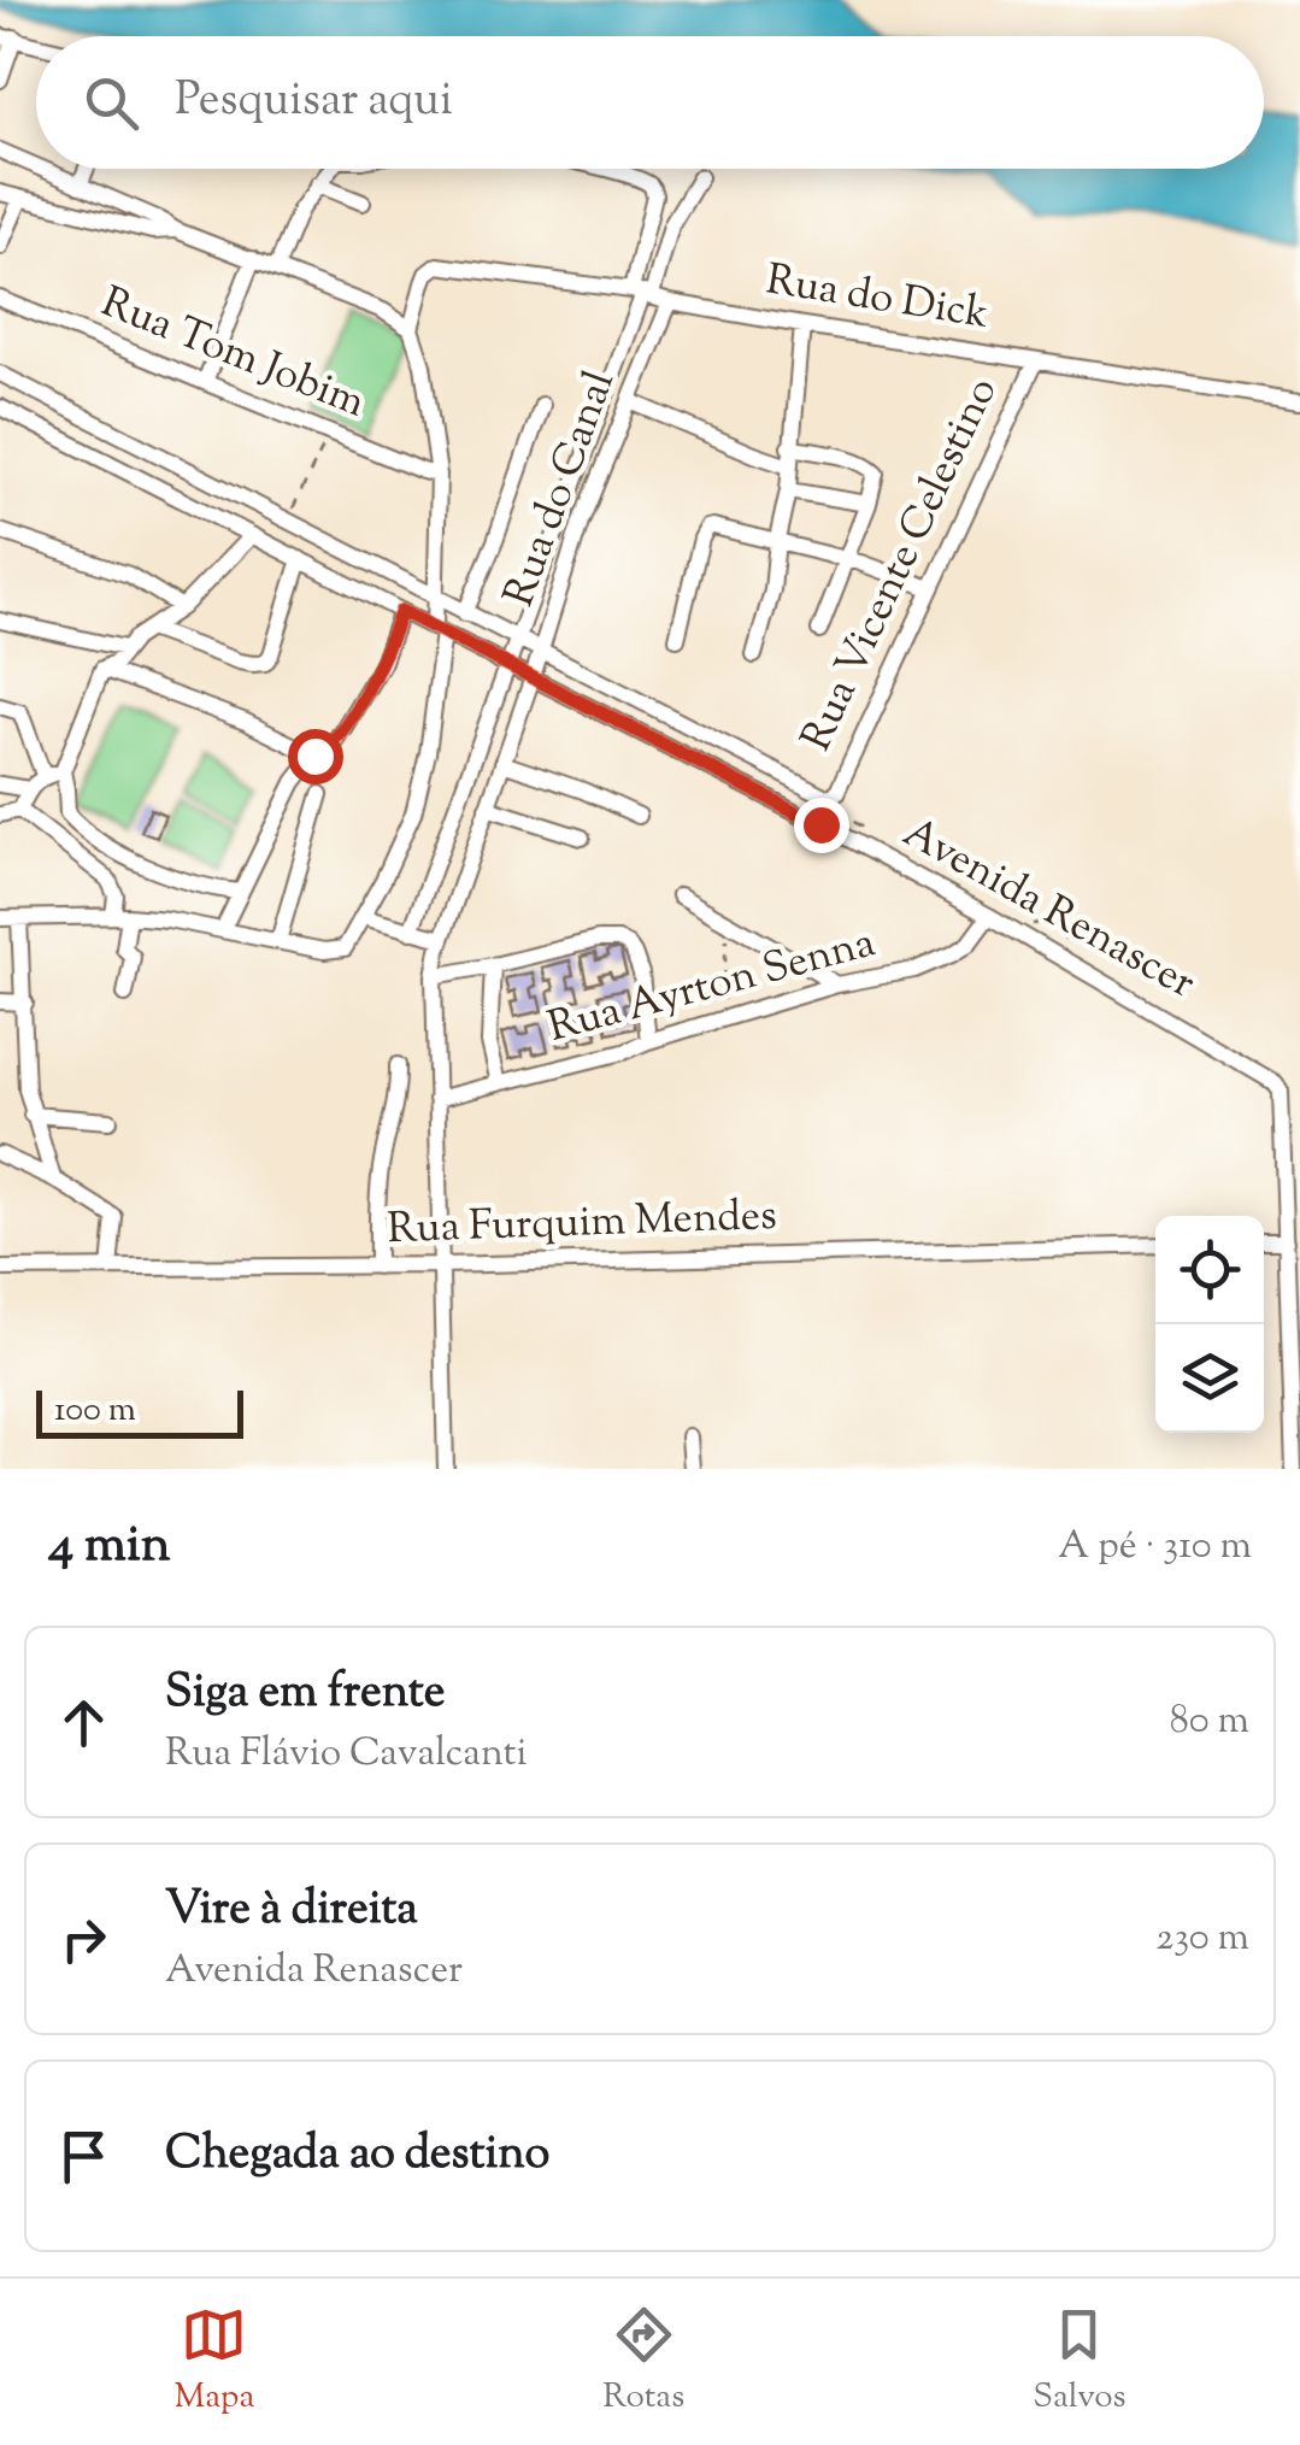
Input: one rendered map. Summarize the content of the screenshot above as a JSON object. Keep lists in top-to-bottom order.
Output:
{
  "streets": {
    "street": [
      "Rua do Dick",
      "Rua Tom Jobim",
      "Rua do Canal",
      "Rua Vicente Celestino",
      "Avenida Renascer",
      "Rua Ayrton Senna",
      "Rua Furquim Mendes"
    ]
  },
  "crossings": [
    ["Rua do Dick", "Rua do Canal"],
    ["Rua do Dick", "Rua Vicente Celestino"],
    ["Rua do Canal", "Avenida Renascer"],
    ["Rua do Canal", "Rua Ayrton Senna"],
    ["Rua do Canal", "Rua Furquim Mendes"],
    ["Rua Vicente Celestino", "Avenida Renascer"],
    ["Avenida Renascer", "Rua Ayrton Senna"]
  ],
  "scale_bar": "100 m",
  "page": {
    "search": "Pesquisar aqui",
    "scale": "100 m",
    "heading": ["4 min", "A pé · 310 m"],
    "list": [
      ["Siga em frente", "Rua Flávio Cavalcanti", "80 m"],
      ["Vire à direita", "Avenida Renascer", "230 m"],
      "Chegada ao destino"
    ],
    "nav": ["Mapa", "Rotas", "Salvos"]
  }
}
